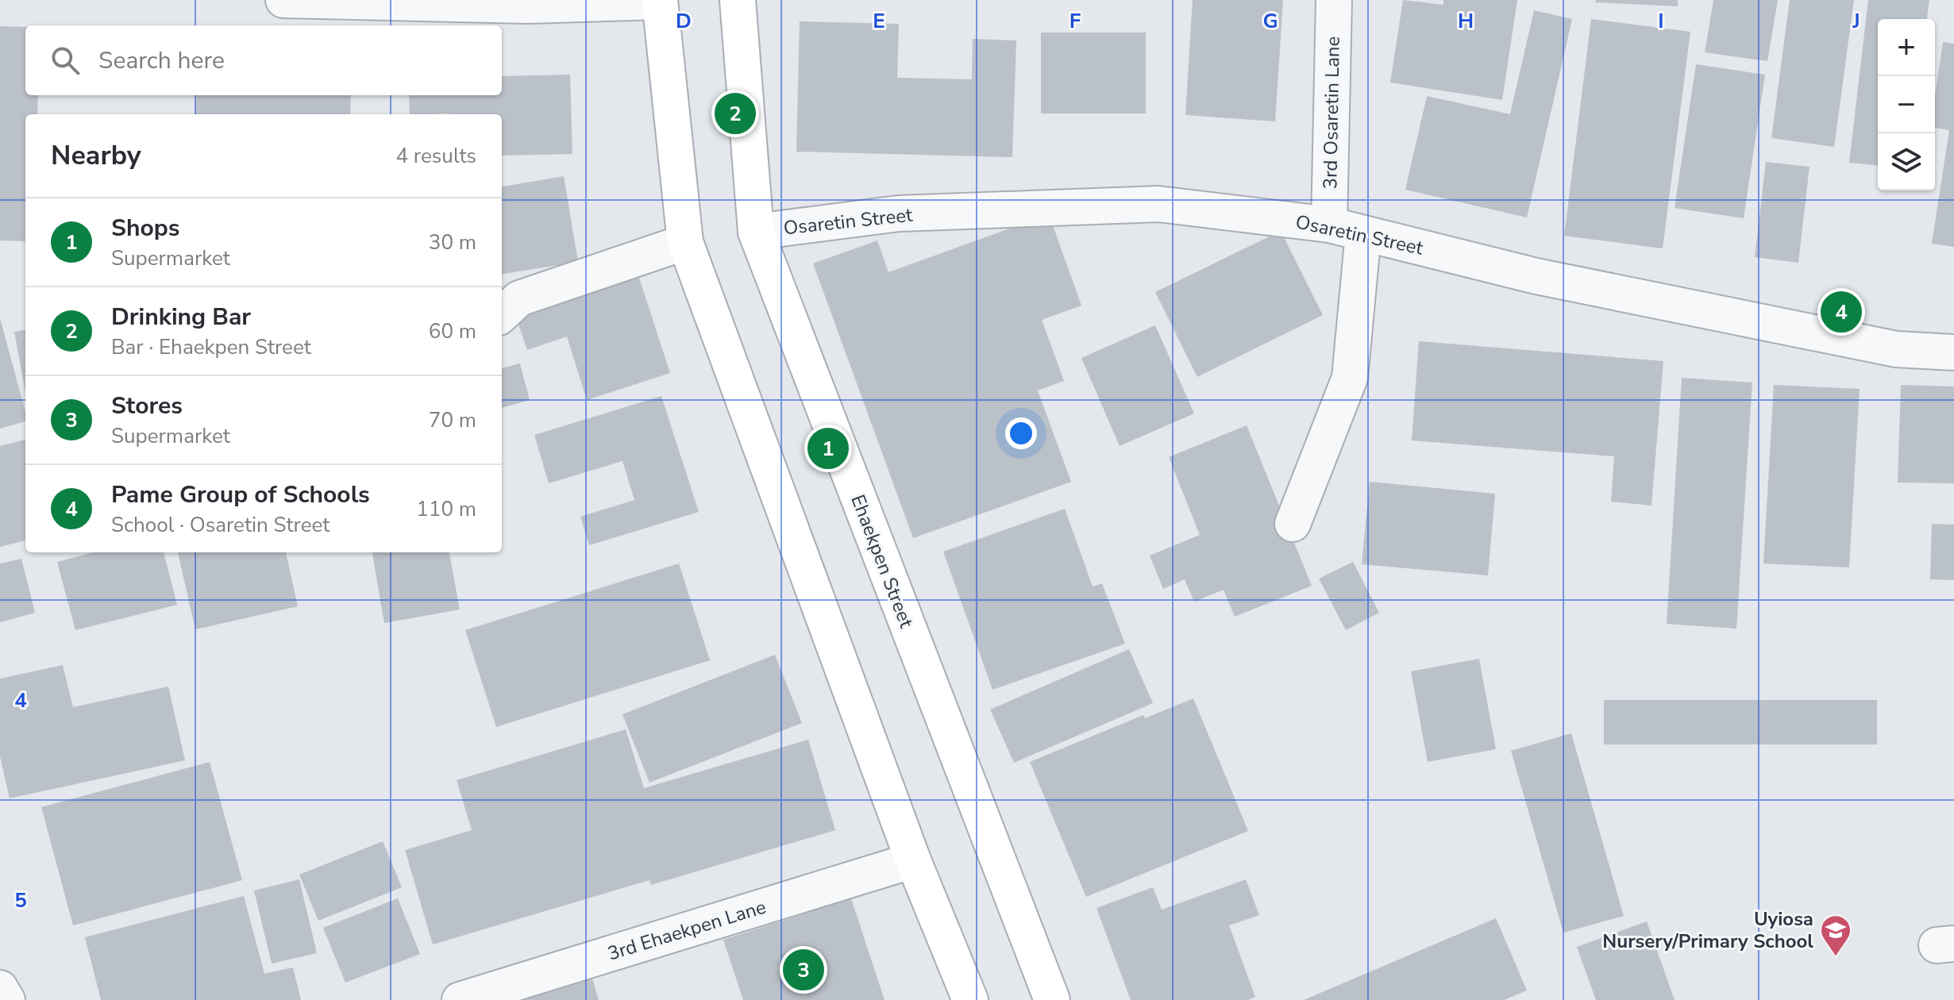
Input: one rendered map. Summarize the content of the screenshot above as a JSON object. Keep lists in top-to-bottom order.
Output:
{
  "streets": {
    "street": [
      "3rd Osaretin Lane",
      "Osaretin Street",
      "Ehaekpen Street",
      "3rd Ehaekpen Lane"
    ]
  },
  "crossings": [
    ["3rd Osaretin Lane", "Osaretin Street"],
    ["Osaretin Street", "Ehaekpen Street"]
  ],
  "places": {
    "school or university": ["Uyiosa Nursery/Primary School"]
  },
  "page": {
    "map_buttons": ["+", "−"],
    "search": "Search here",
    "pins": [
      "2",
      "4",
      "1",
      "3"
    ],
    "heading": ["Nearby", "4 results"],
    "list": [
      {
        "mark": "1",
        "name": "Shops",
        "note": "Supermarket",
        "value": "30 m"
      },
      {
        "mark": "2",
        "name": "Drinking Bar",
        "note": "Bar · Ehaekpen Street",
        "value": "60 m"
      },
      {
        "mark": "3",
        "name": "Stores",
        "note": "Supermarket",
        "value": "70 m"
      },
      {
        "mark": "4",
        "name": "Pame Group of Schools",
        "note": "School · Osaretin Street",
        "value": "110 m"
      }
    ]
  },
  "grid": {
    "columns": [
      "D",
      "E",
      "F",
      "G",
      "H",
      "I",
      "J"
    ],
    "rows": ["4", "5"]
  }
}
